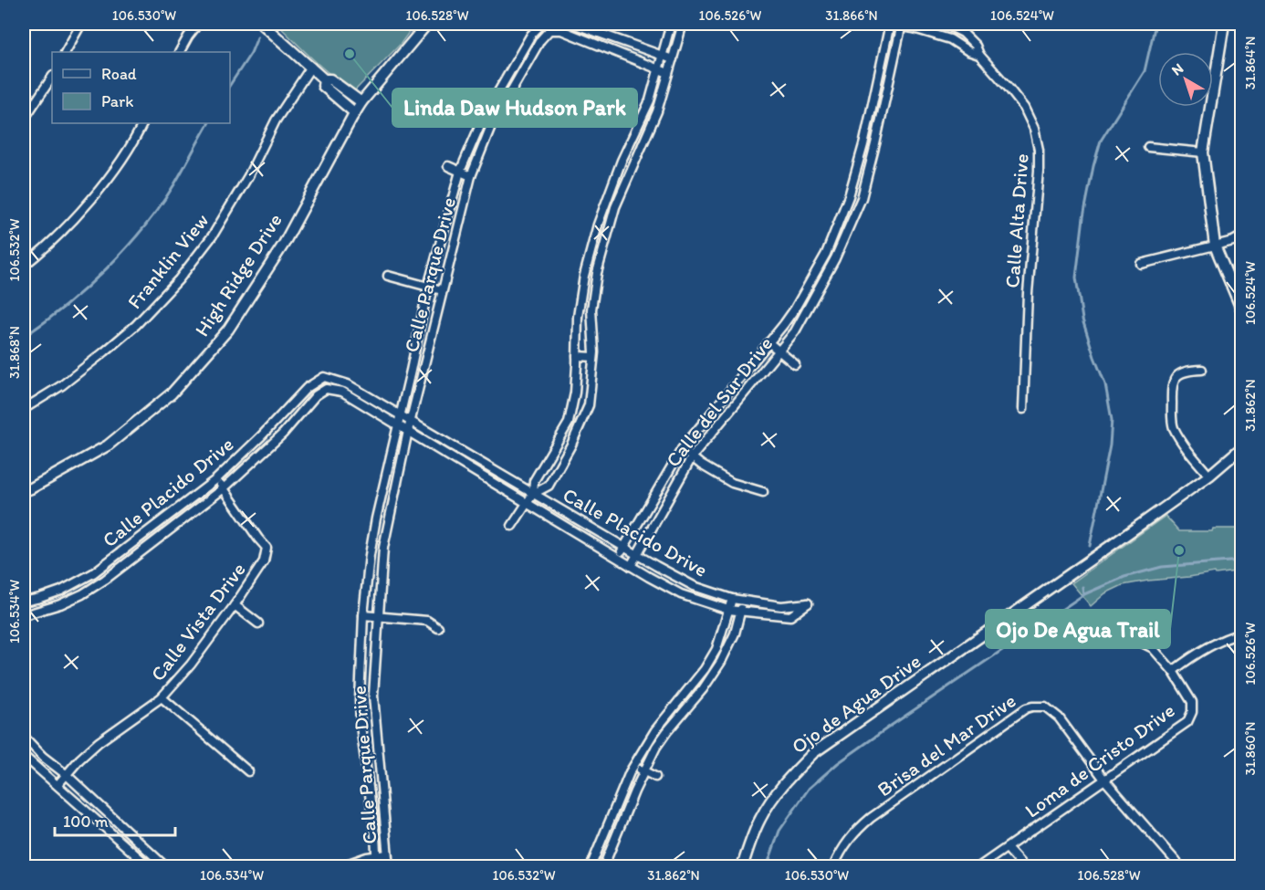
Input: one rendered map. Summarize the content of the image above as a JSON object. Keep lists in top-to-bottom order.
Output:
{
  "streets": {
    "street": [
      "Calle Alta Drive",
      "Franklin View",
      "High Ridge Drive",
      "Calle Parque Drive",
      "Calle del Sur Drive",
      "Calle Placido Drive",
      "Calle Vista Drive",
      "Ojo de Agua Drive",
      "Brisa del Mar Drive",
      "Loma de Cristo Drive"
    ]
  },
  "crossings": [
    ["Calle Alta Drive", "Calle del Sur Drive"],
    ["Calle Parque Drive", "Calle Placido Drive"],
    ["Calle del Sur Drive", "Calle Placido Drive"],
    ["Calle Placido Drive", "Calle Vista Drive"],
    ["Brisa del Mar Drive", "Loma de Cristo Drive"]
  ],
  "places": ["Linda Daw Hudson Park", "Ojo De Agua Trail"],
  "legend": ["Road", "Park"],
  "scale_bar": "100 m",
  "north": "top left",
  "coordinates": [
    "106.530°W",
    "106.528°W",
    "106.526°W",
    "31.866°N",
    "106.524°W",
    "31.864°N",
    "106.532°W",
    "31.868°N",
    "31.862°N",
    "106.534°W",
    "31.860°N"
  ]
}
